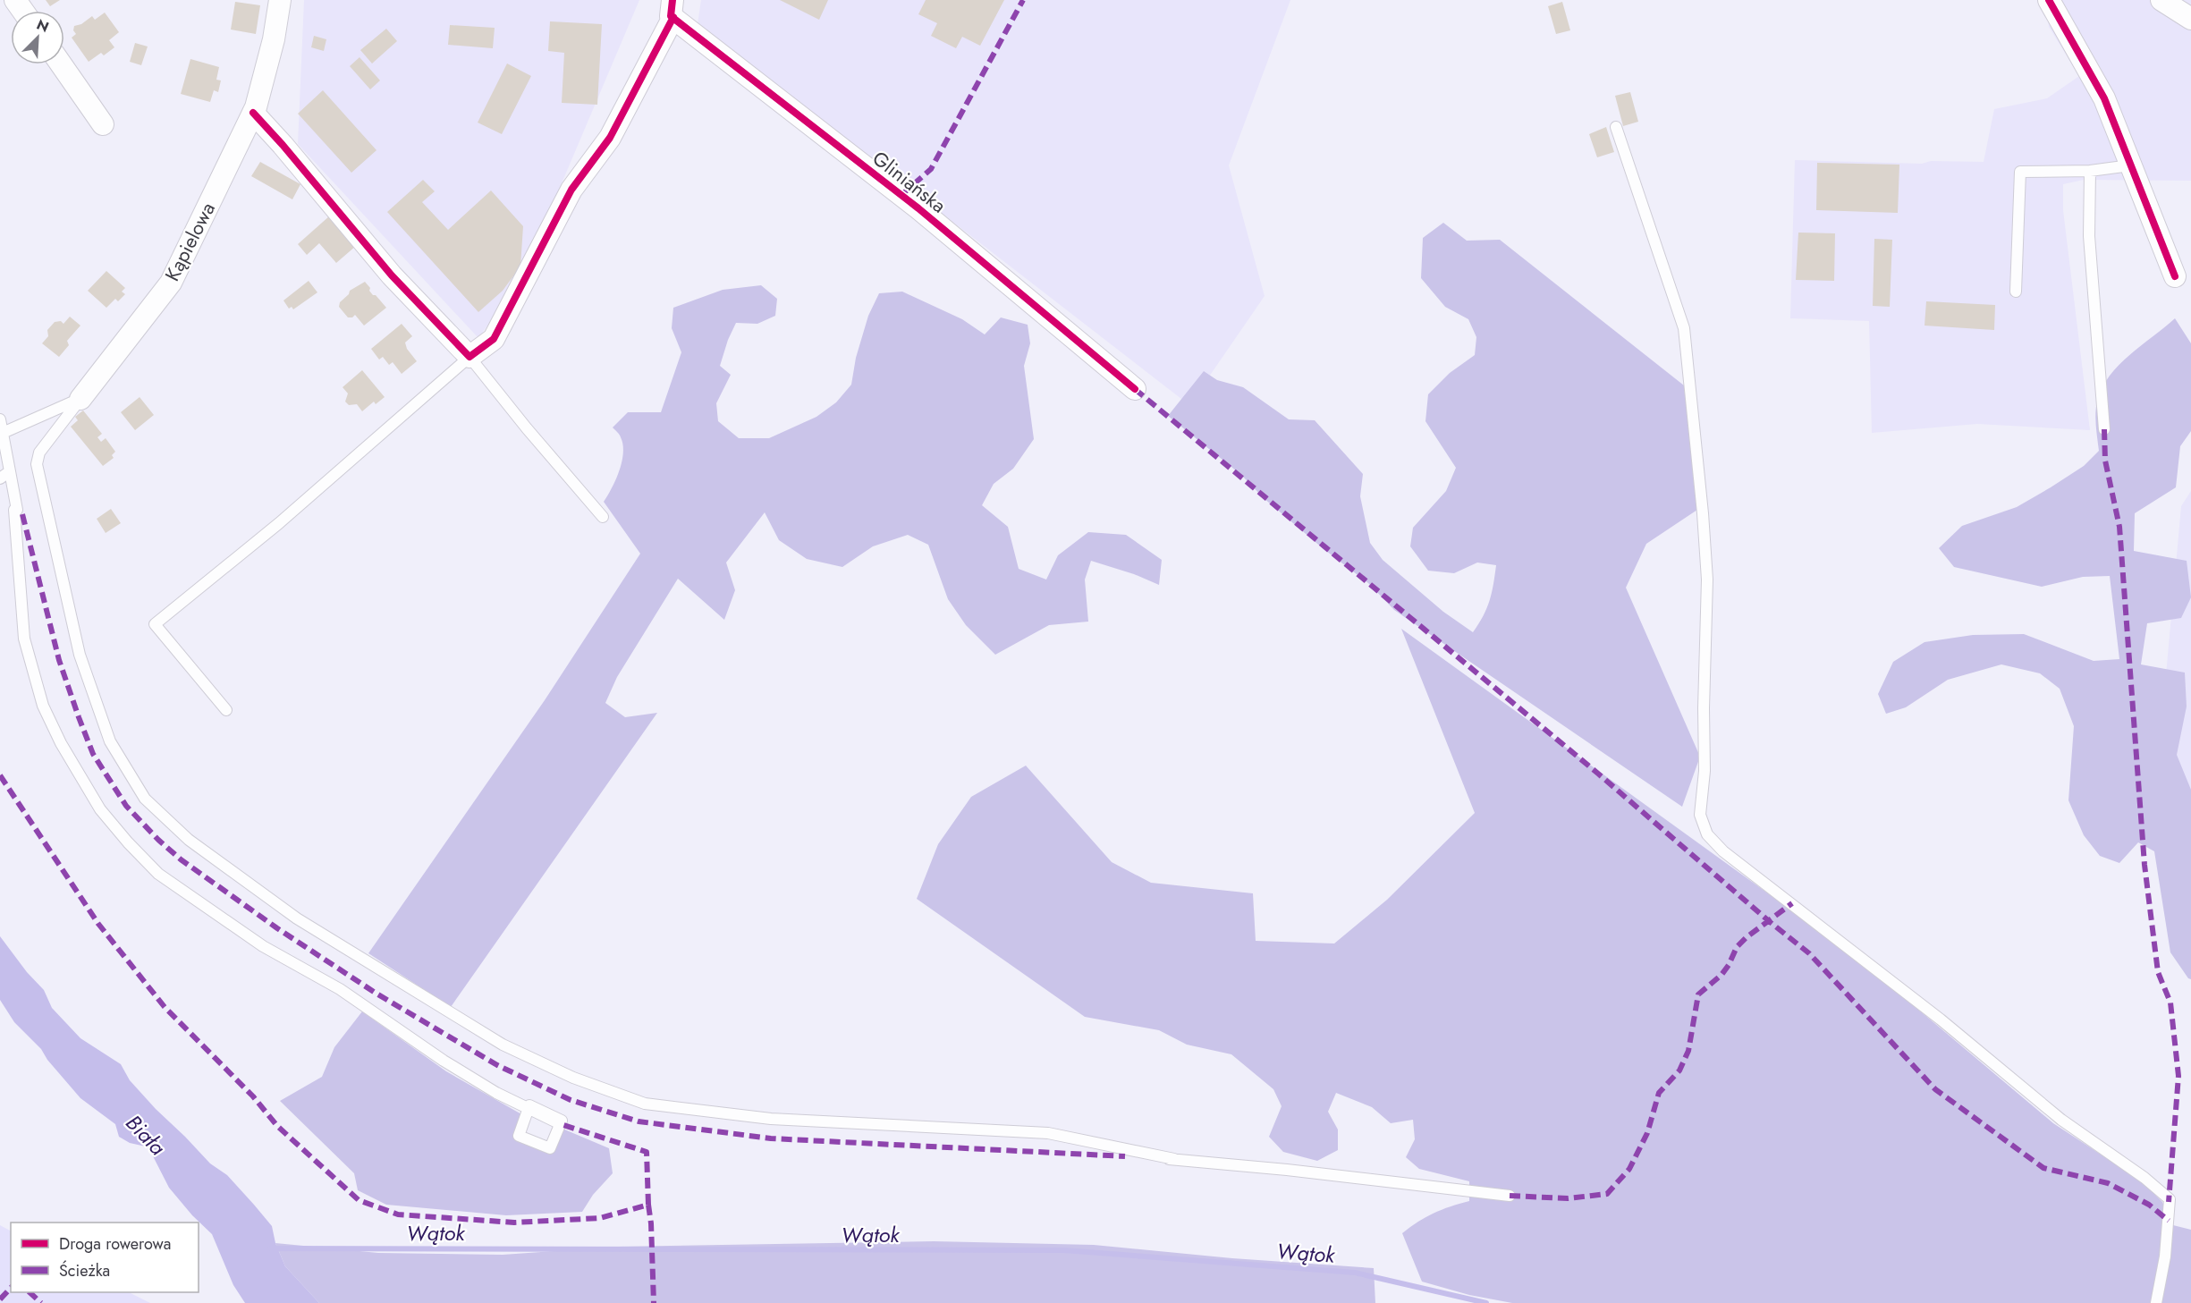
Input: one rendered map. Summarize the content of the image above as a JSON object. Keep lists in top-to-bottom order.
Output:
{
  "streets": {
    "street": ["Gliniańska", "Kąpielowa"]
  },
  "water": ["Biała", "Wątok"],
  "legend": ["Droga rowerowa", "Ścieżka"],
  "north": "top right"
}
